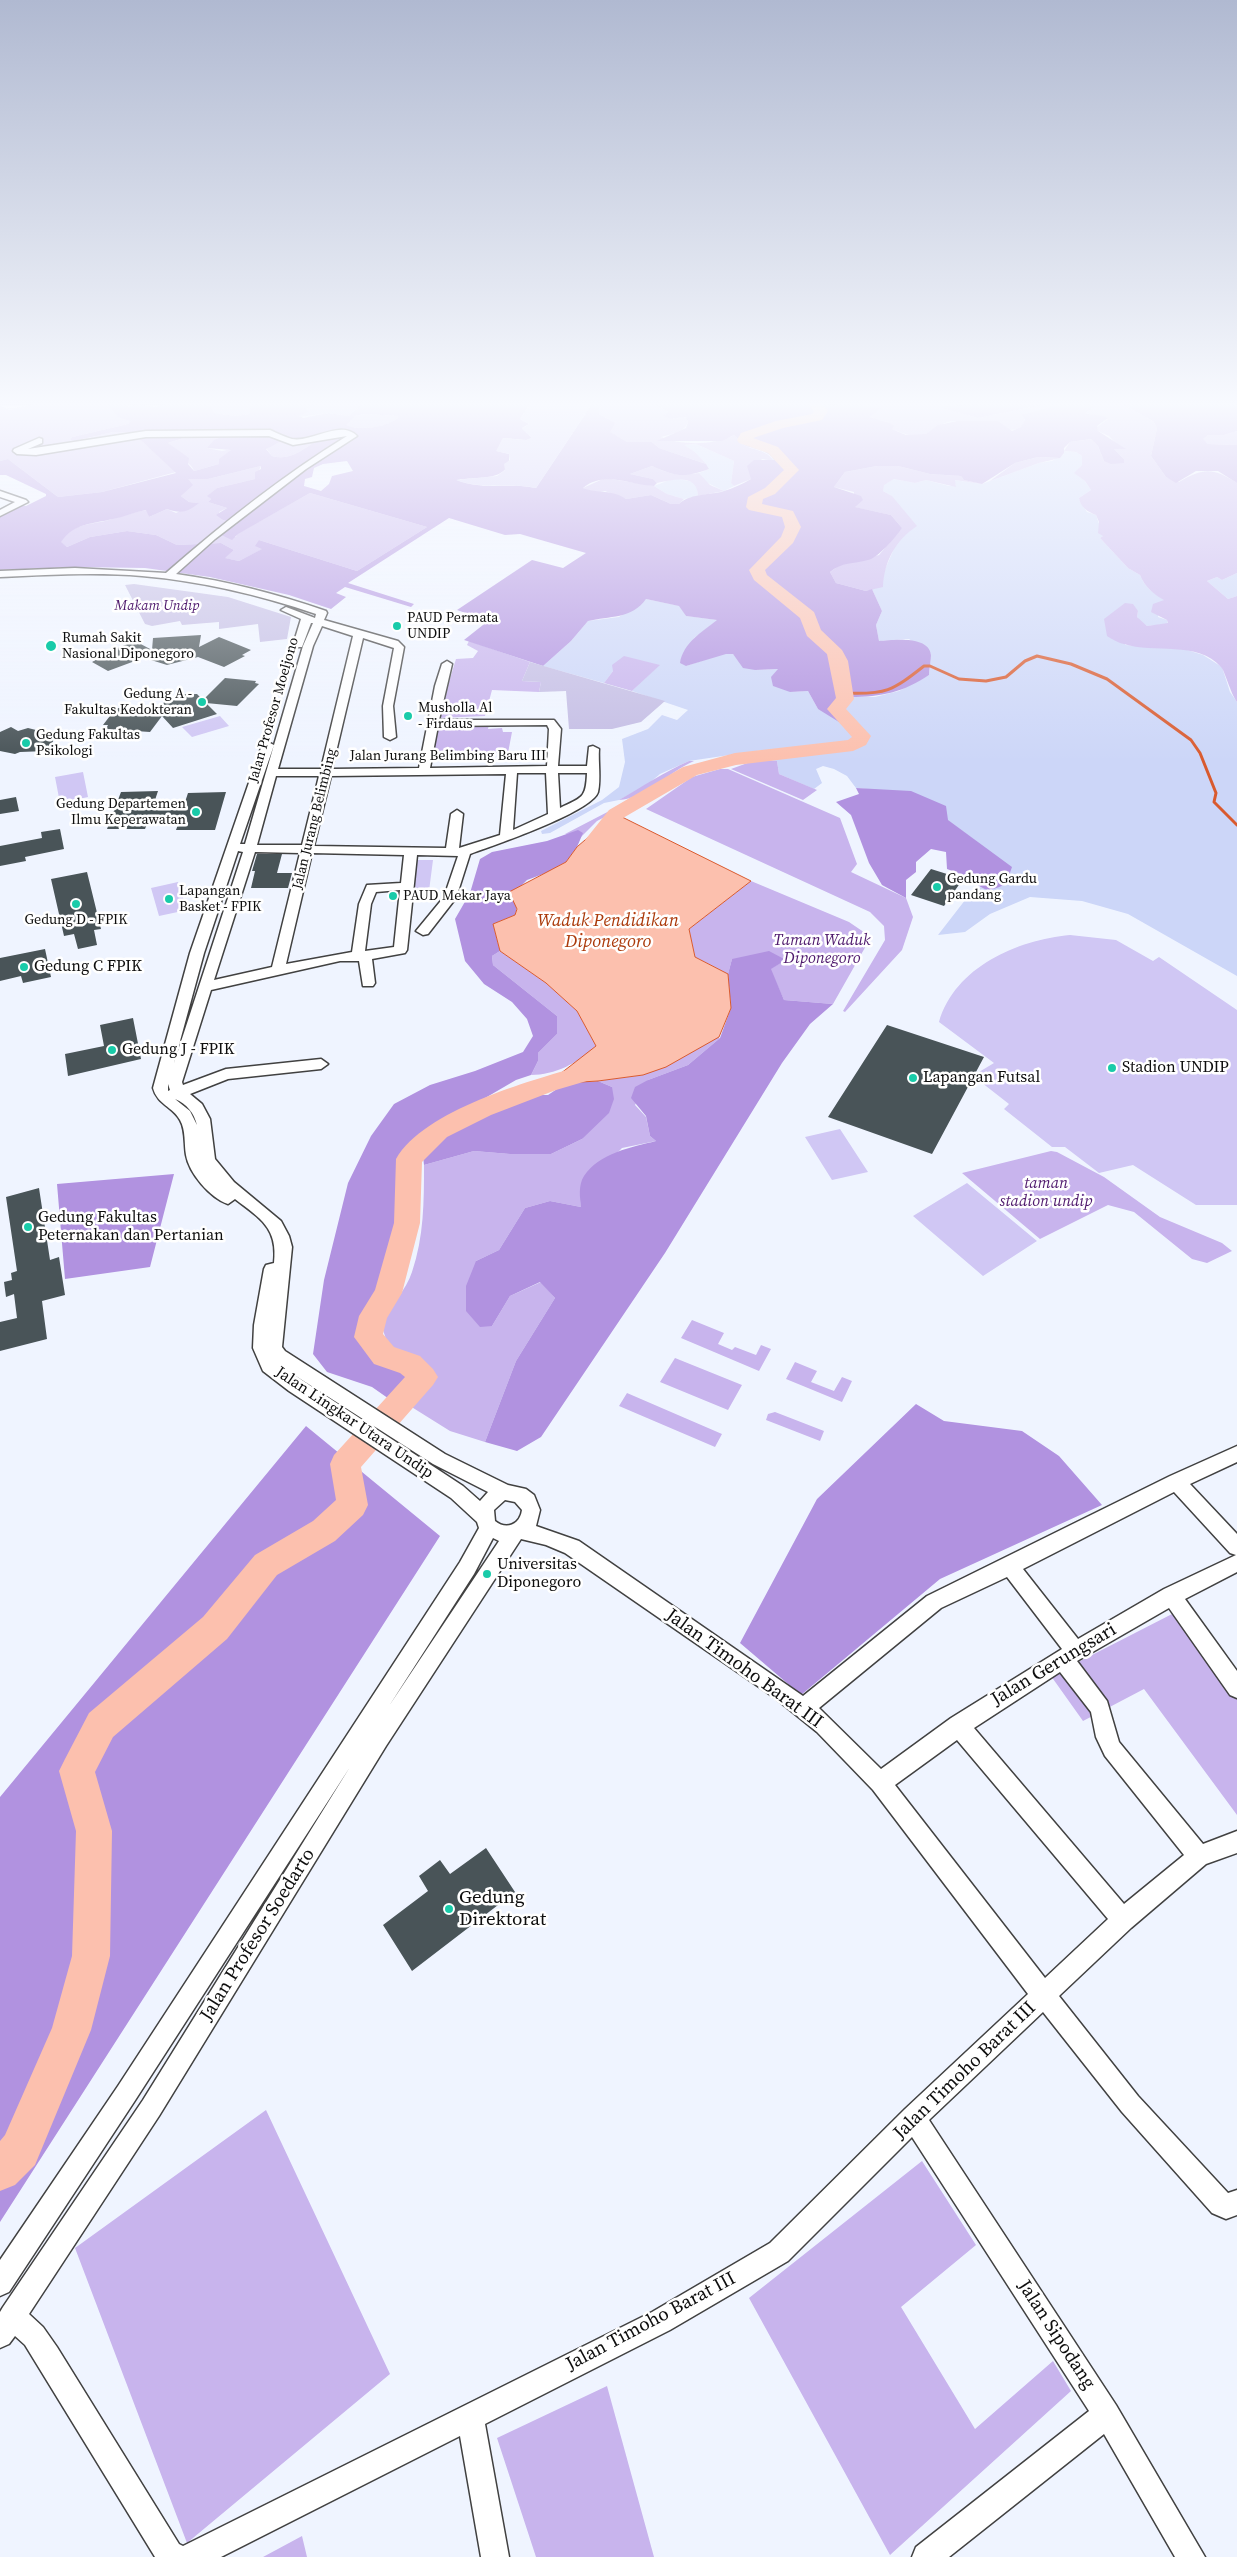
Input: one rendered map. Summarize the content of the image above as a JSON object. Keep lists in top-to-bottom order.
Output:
{
  "streets": {
    "street": [
      "Jalan Profesor Moeljono",
      "Jalan Jurang Belimbing Baru III",
      "Jalan Jurang Belimbing",
      "Jalan Lingkar Utara Undip",
      "Jalan Gerungsari",
      "Jalan Timoho Barat III",
      "Jalan Profesor Soedarto",
      "Jalan Sipodang"
    ]
  },
  "crossings": [
    ["Jalan Profesor Moeljono", "Jalan Jurang Belimbing Baru III"],
    ["Jalan Jurang Belimbing Baru III", "Jalan Jurang Belimbing"],
    ["Jalan Lingkar Utara Undip", "Jalan Timoho Barat III"],
    ["Jalan Lingkar Utara Undip", "Jalan Profesor Soedarto"],
    ["Jalan Gerungsari", "Jalan Timoho Barat III"],
    ["Jalan Timoho Barat III", "Jalan Profesor Soedarto"],
    ["Jalan Timoho Barat III", "Jalan Sipodang"]
  ],
  "water": ["Waduk Pendidikan Diponegoro"],
  "parks": ["Makam Undip", "Taman Waduk Diponegoro", "taman stadion undip"],
  "places": [
    "PAUD Permata UNDIP",
    "Rumah Sakit Nasional Diponegoro",
    "Gedung A - Fakultas Kedokteran",
    "Musholla Al - Firdaus",
    "Gedung Fakultas Psikologi",
    "Gedung Departemen Ilmu Keperawatan",
    "Gedung Gardu pandang",
    "PAUD Mekar Jaya",
    "Lapangan Basket - FPIK",
    "Gedung D - FPIK",
    "Gedung C FPIK",
    "Gedung J - FPIK",
    "Stadion UNDIP",
    "Lapangan Futsal",
    "Gedung Fakultas Peternakan dan Pertanian",
    "Universitas Diponegoro",
    "Gedung Direktorat"
  ]
}
